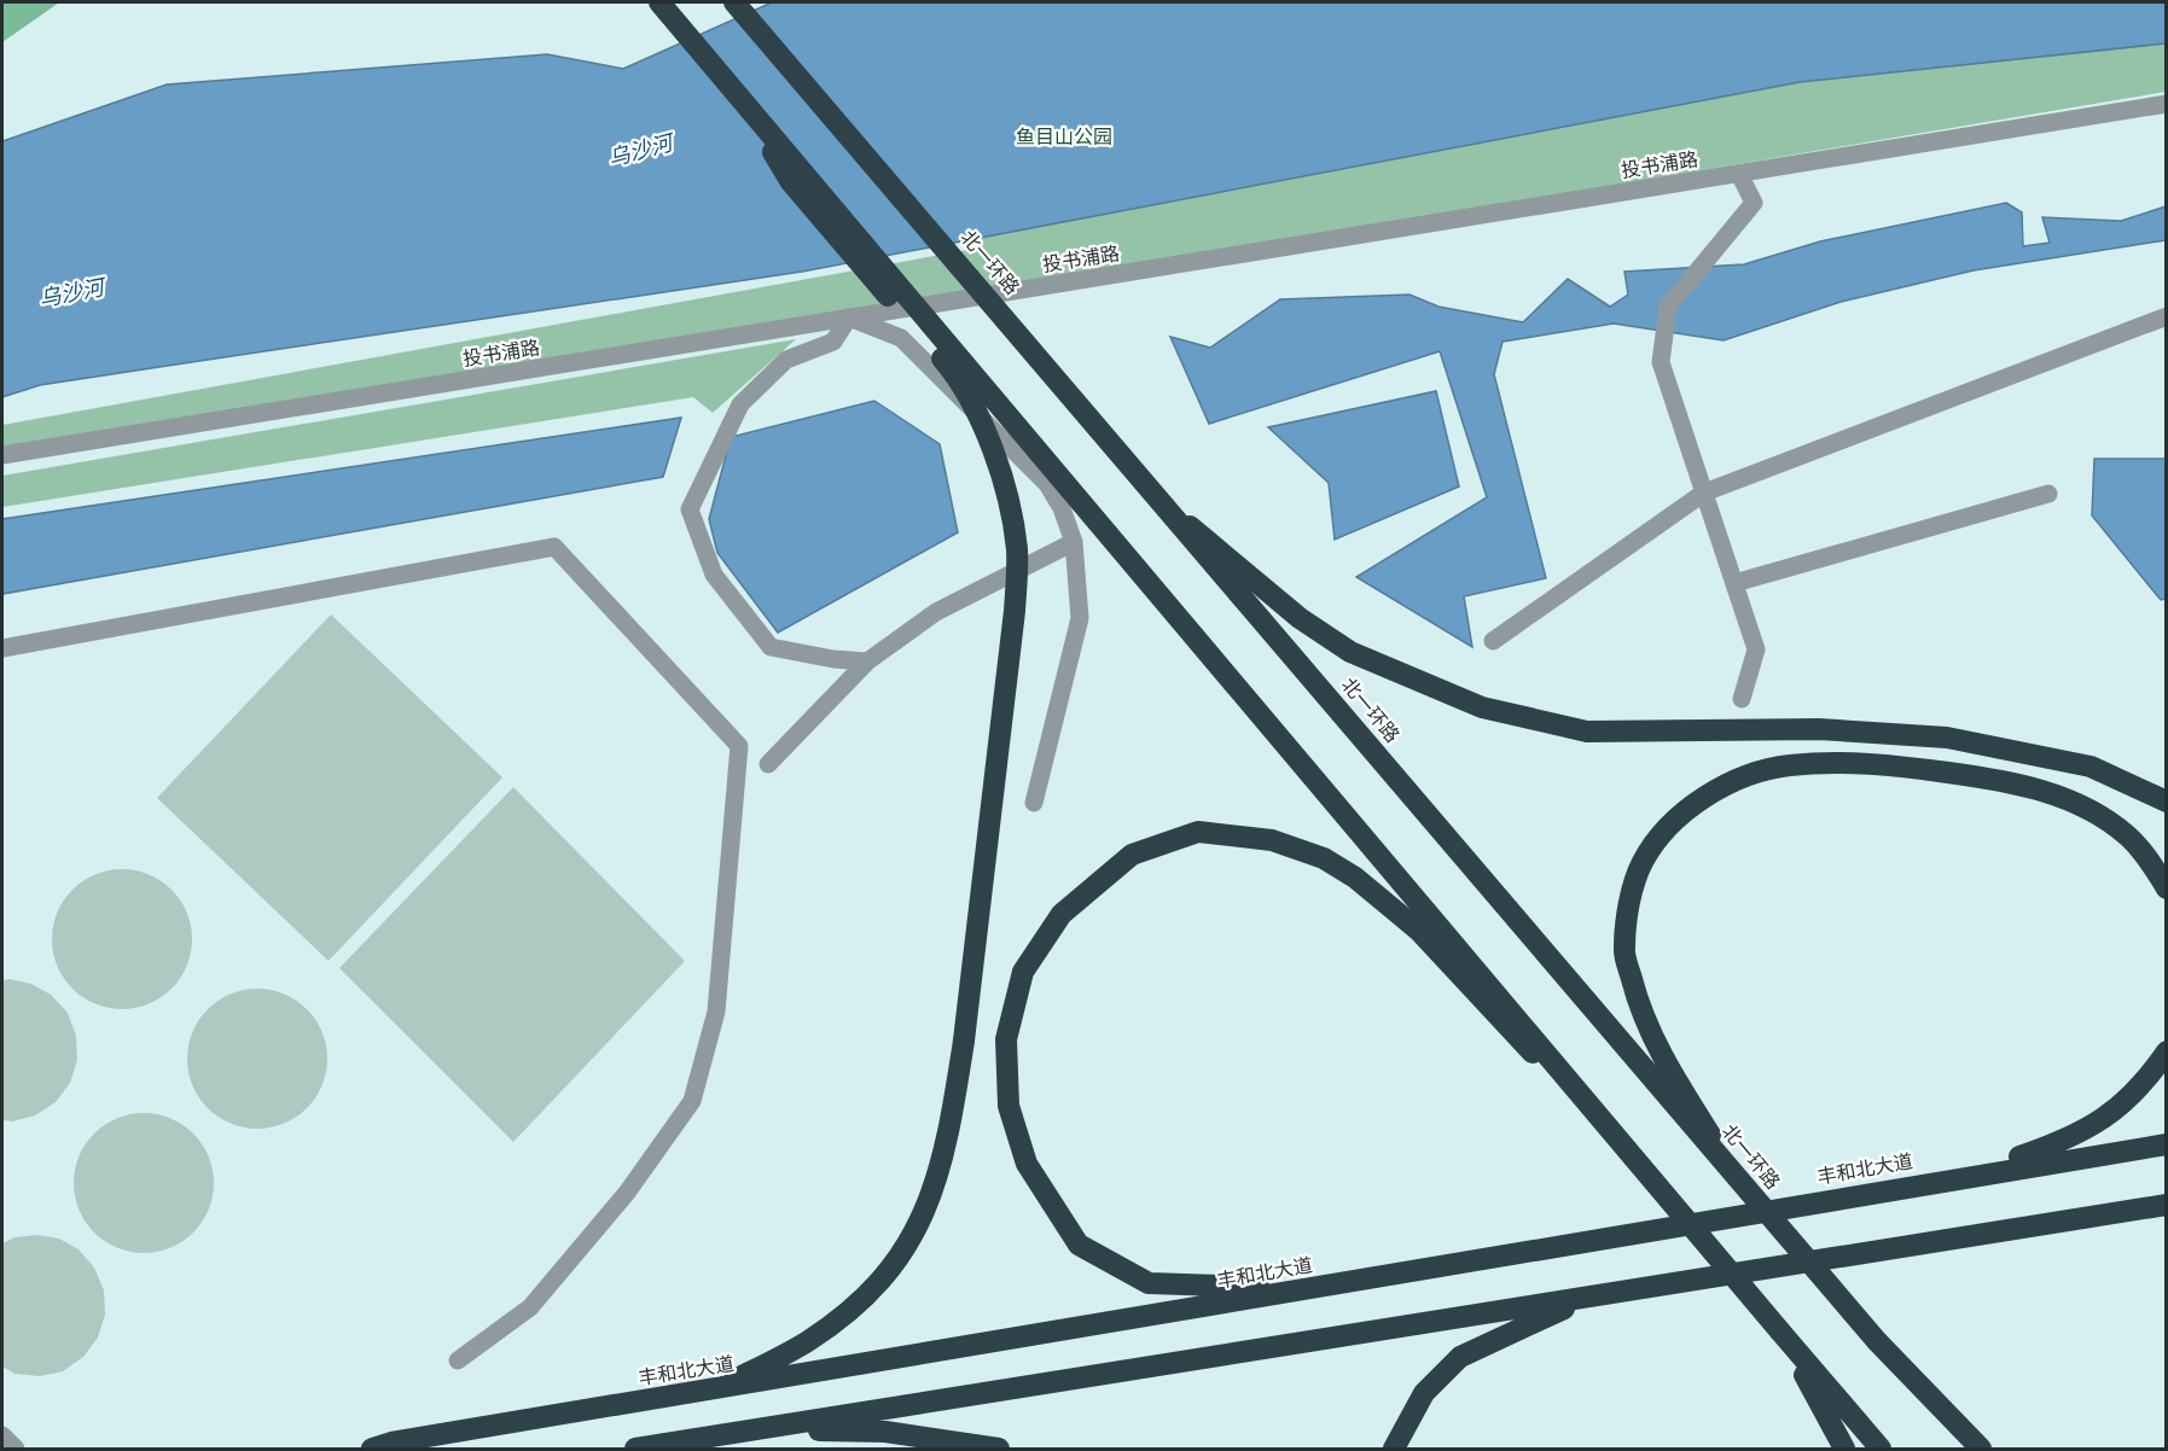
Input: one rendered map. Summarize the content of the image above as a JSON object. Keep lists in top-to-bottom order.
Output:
{
  "streets": {
    "highway": ["北一环路", "丰和北大道"],
    "street": ["投书浦路"]
  },
  "water": ["乌沙河"],
  "parks": ["鱼目山公园"]
}
